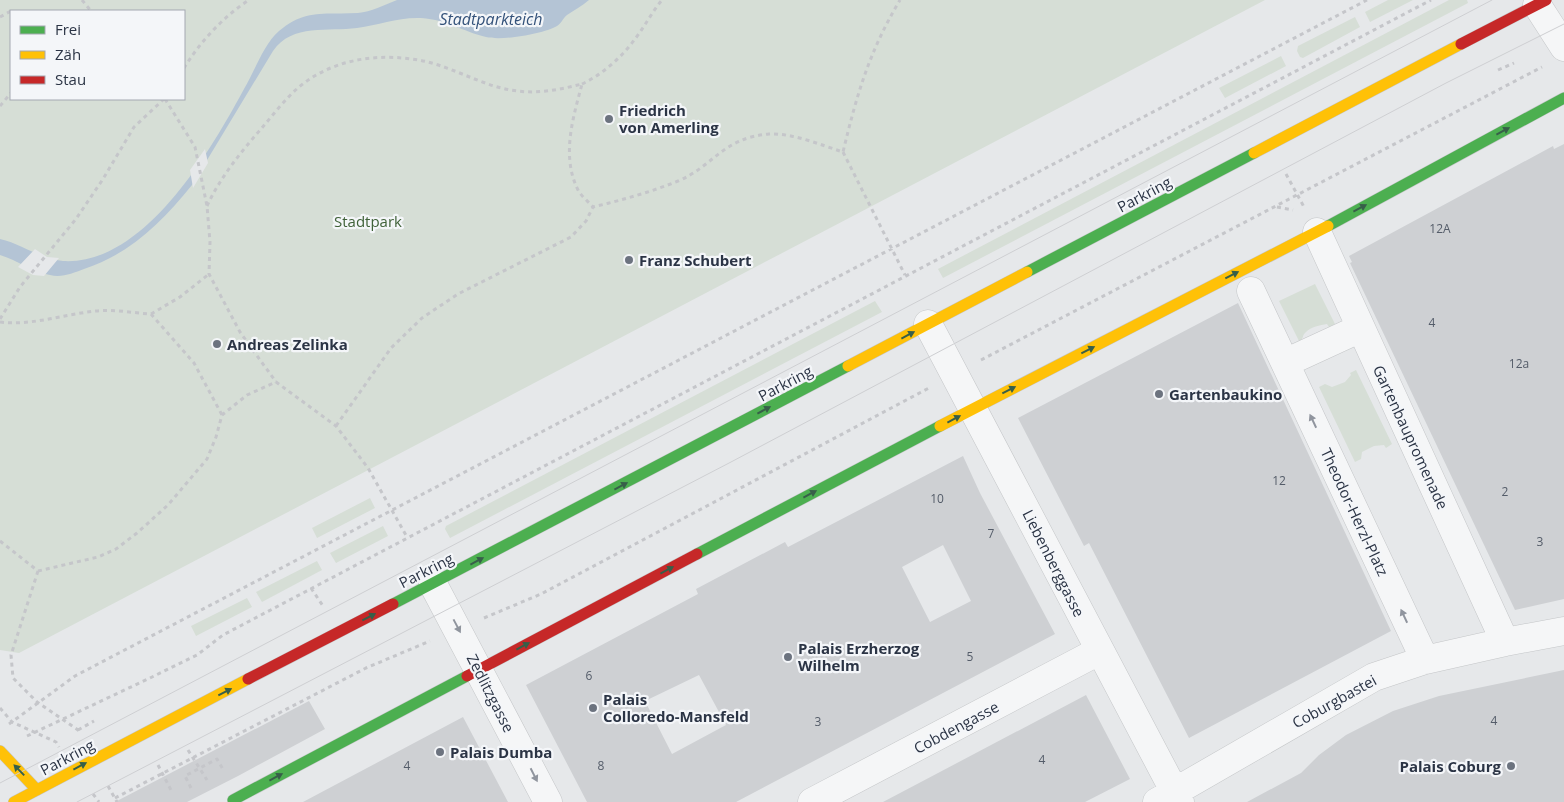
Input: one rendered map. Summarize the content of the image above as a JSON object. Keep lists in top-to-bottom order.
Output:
{
  "streets": {
    "main road": ["Parkring"],
    "street": [
      "Gartenbaupromenade",
      "Theodor-Herzl-Platz",
      "Liebenberggasse",
      "Zedlitzgasse",
      "Coburgbastei",
      "Cobdengasse"
    ]
  },
  "crossings": [
    ["Parkring", "Liebenberggasse"],
    ["Parkring", "Zedlitzgasse"],
    ["Gartenbaupromenade", "Coburgbastei"],
    ["Theodor-Herzl-Platz", "Coburgbastei"],
    ["Liebenberggasse", "Coburgbastei"],
    ["Liebenberggasse", "Cobdengasse"]
  ],
  "one_way": ["Theodor-Herzl-Platz", "Zedlitzgasse"],
  "water": ["Stadtparkteich"],
  "parks": ["Stadtpark"],
  "places": [
    "Friedrich von Amerling",
    "Franz Schubert",
    "Andreas Zelinka",
    "Gartenbaukino",
    "Palais Erzherzog Wilhelm",
    "Palais Colloredo-Mansfeld",
    "Palais Dumba",
    "Palais Coburg"
  ],
  "house_numbers": [
    "12A",
    "4",
    "12a",
    "12",
    "2",
    "10",
    "7",
    "3",
    "5",
    "6",
    "4",
    "3",
    "4",
    "4",
    "8"
  ],
  "legend": ["Frei", "Zäh", "Stau"]
}
